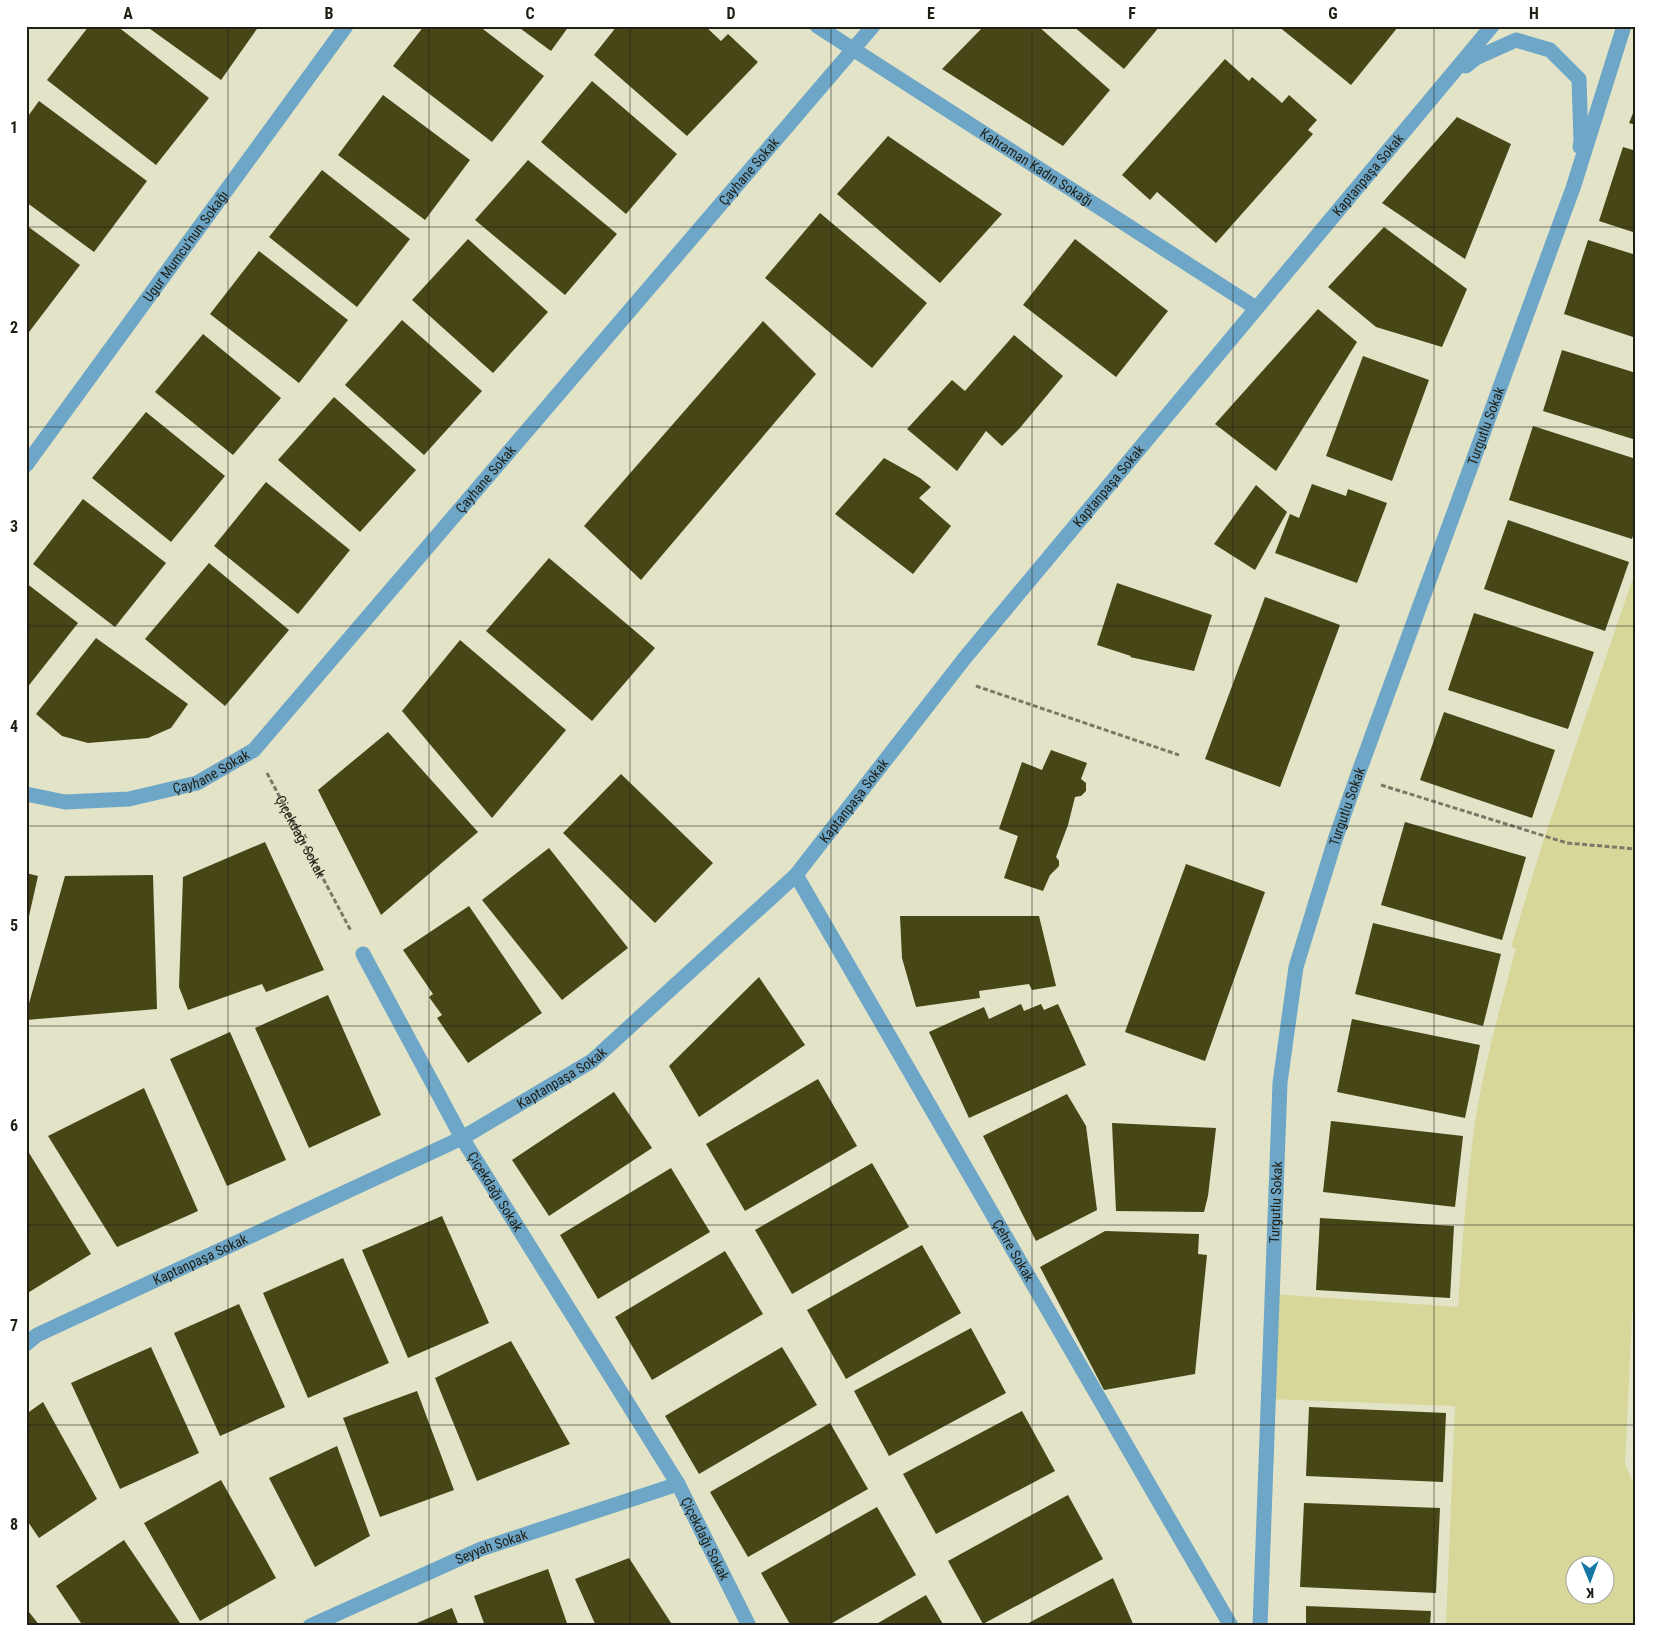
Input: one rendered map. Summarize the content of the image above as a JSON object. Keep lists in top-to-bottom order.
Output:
{
  "streets": {
    "street": [
      "Kahraman Kadın Sokağı",
      "Çayhane Sokak",
      "Kaptanpaşa Sokak",
      "Ugur Mumcu'nun Sokağı",
      "Turgutlu Sokak",
      "Çiçekdağı Sokak",
      "Çehre Sokak",
      "Seyyah Sokak"
    ]
  },
  "crossings": [
    ["Kahraman Kadın Sokağı", "Çayhane Sokak"],
    ["Kahraman Kadın Sokağı", "Kaptanpaşa Sokak"],
    ["Çayhane Sokak", "Çiçekdağı Sokak"],
    ["Kaptanpaşa Sokak", "Çiçekdağı Sokak"],
    ["Kaptanpaşa Sokak", "Çehre Sokak"],
    ["Çiçekdağı Sokak", "Seyyah Sokak"]
  ],
  "north": "bottom",
  "grid": {
    "columns": [
      "A",
      "B",
      "C",
      "D",
      "E",
      "F",
      "G",
      "H"
    ],
    "rows": [
      "1",
      "2",
      "3",
      "4",
      "5",
      "6",
      "7",
      "8"
    ]
  }
}
